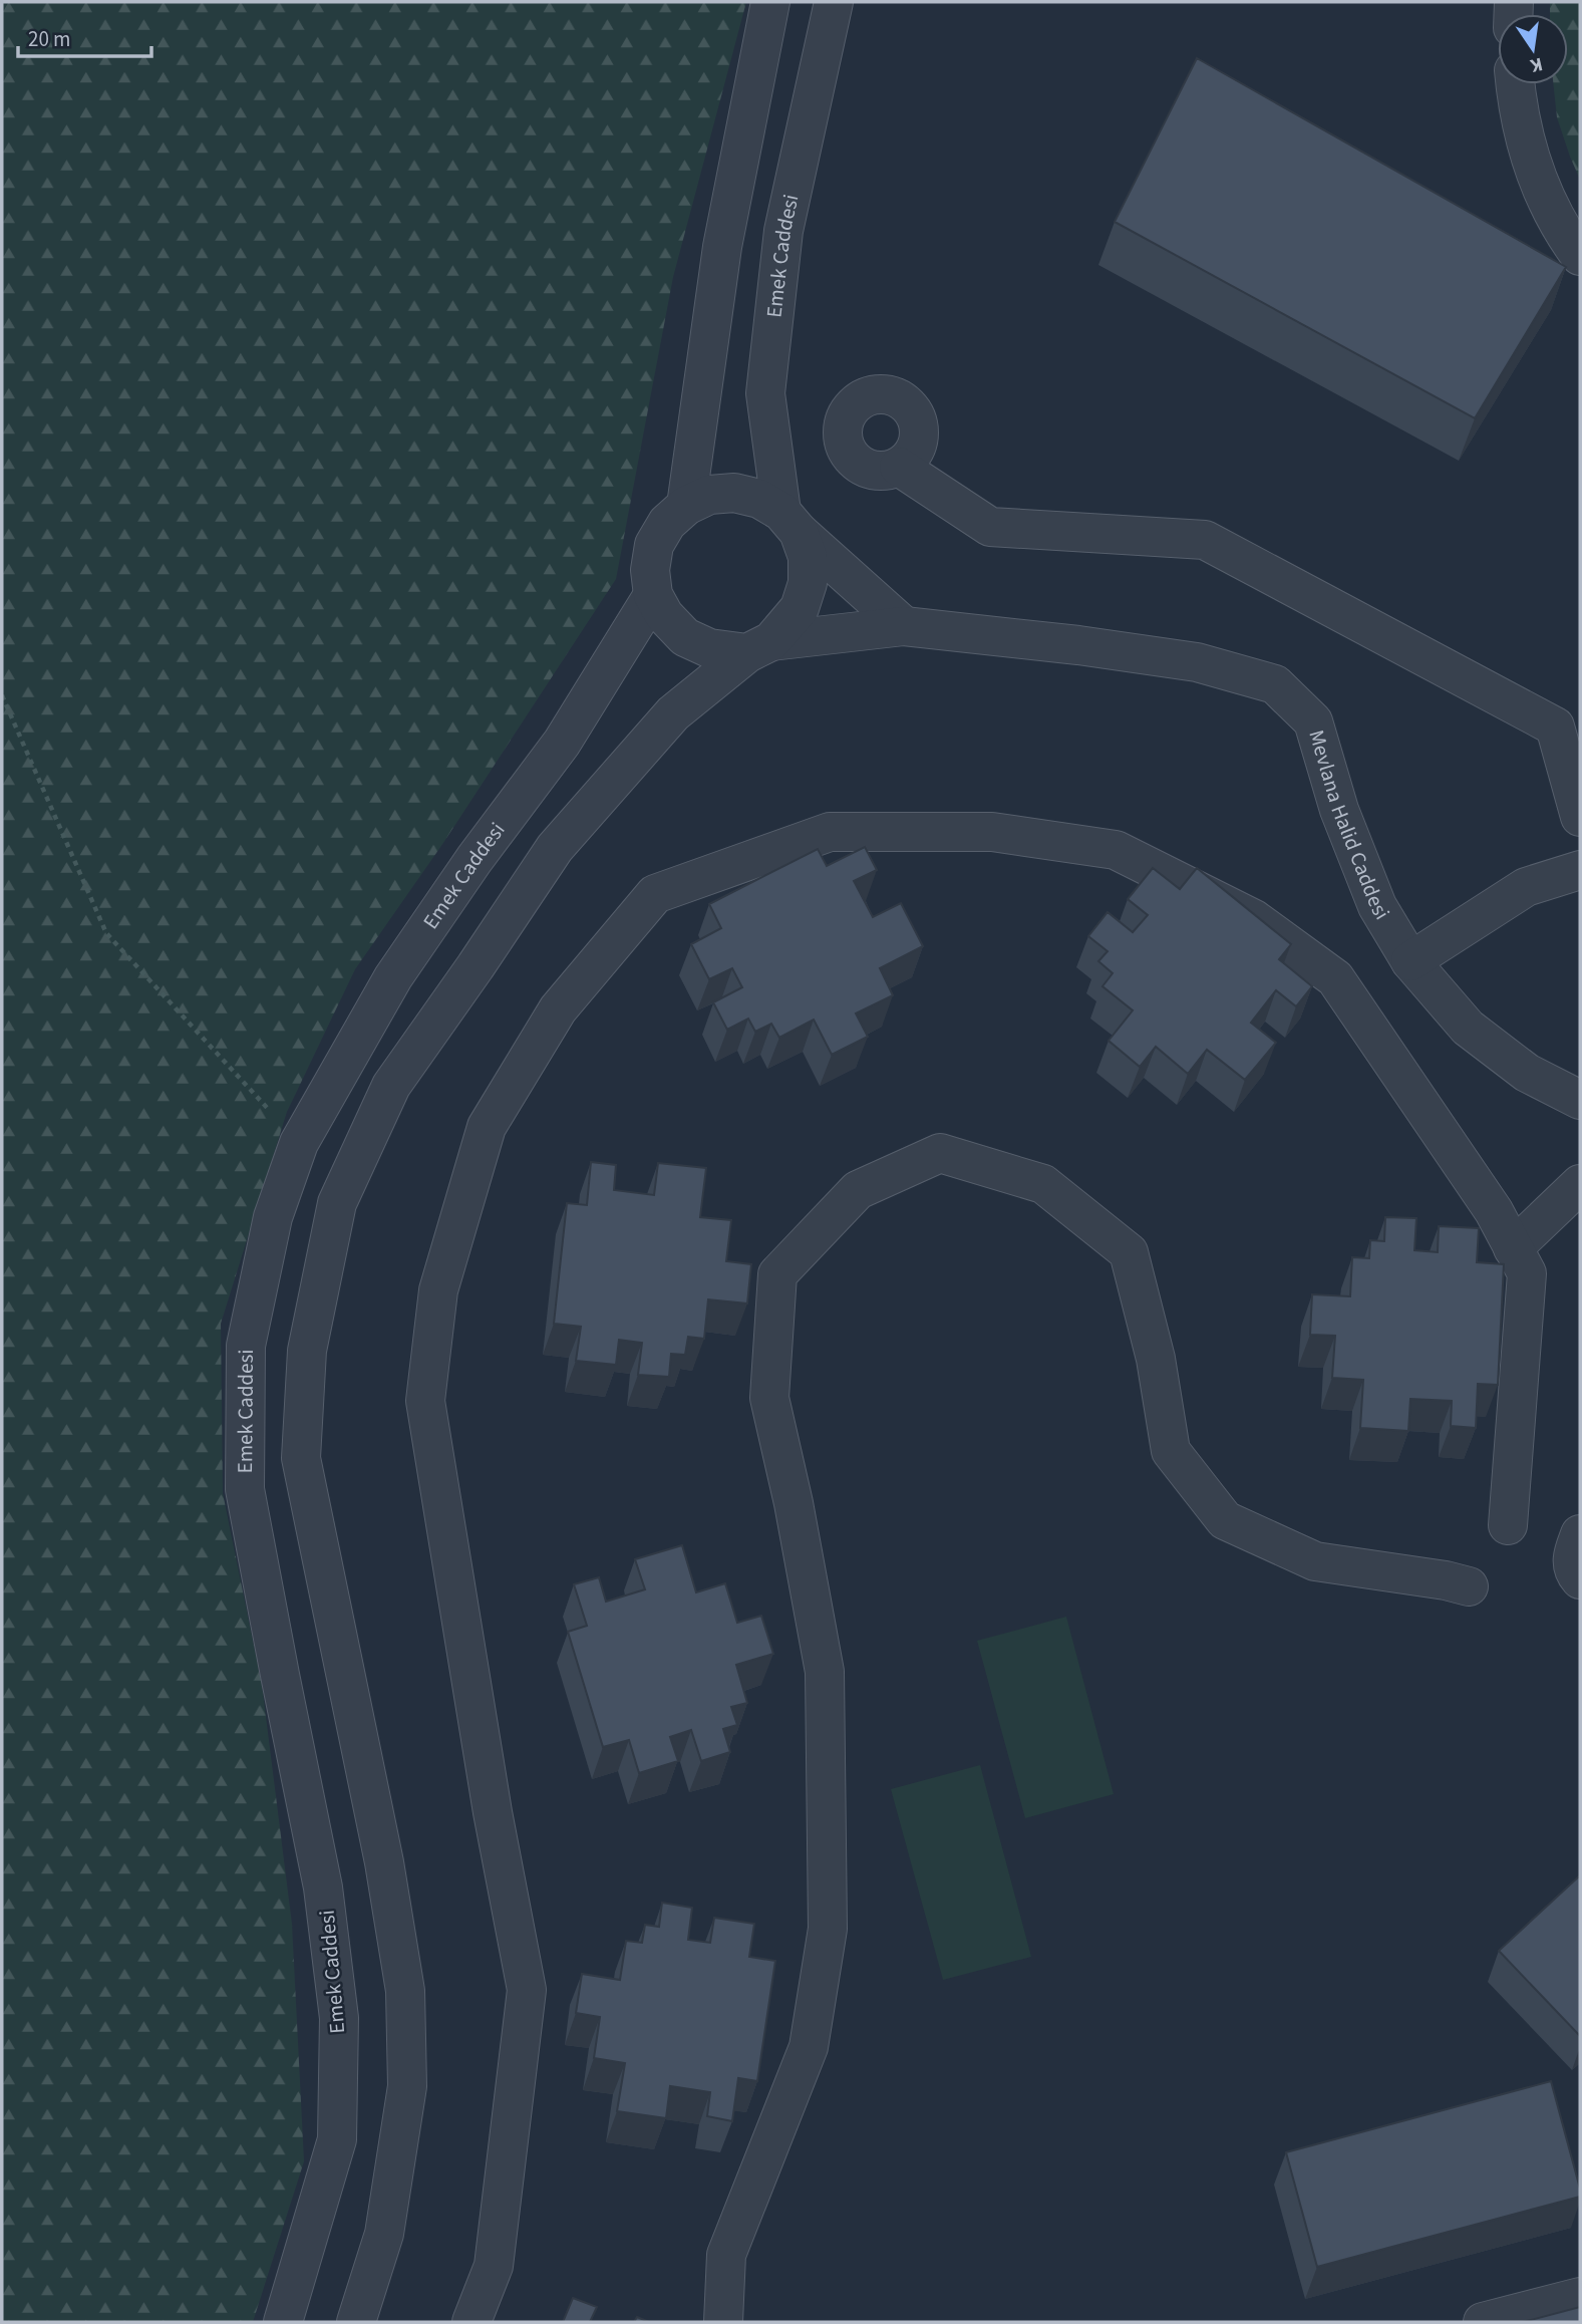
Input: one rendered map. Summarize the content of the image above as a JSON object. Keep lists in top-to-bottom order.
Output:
{
  "streets": {
    "street": ["Emek Caddesi", "Mevlana Halid Caddesi"]
  },
  "crossings": [
    ["Emek Caddesi", "Mevlana Halid Caddesi"]
  ],
  "scale_bar": "20 m",
  "north": "bottom"
}
